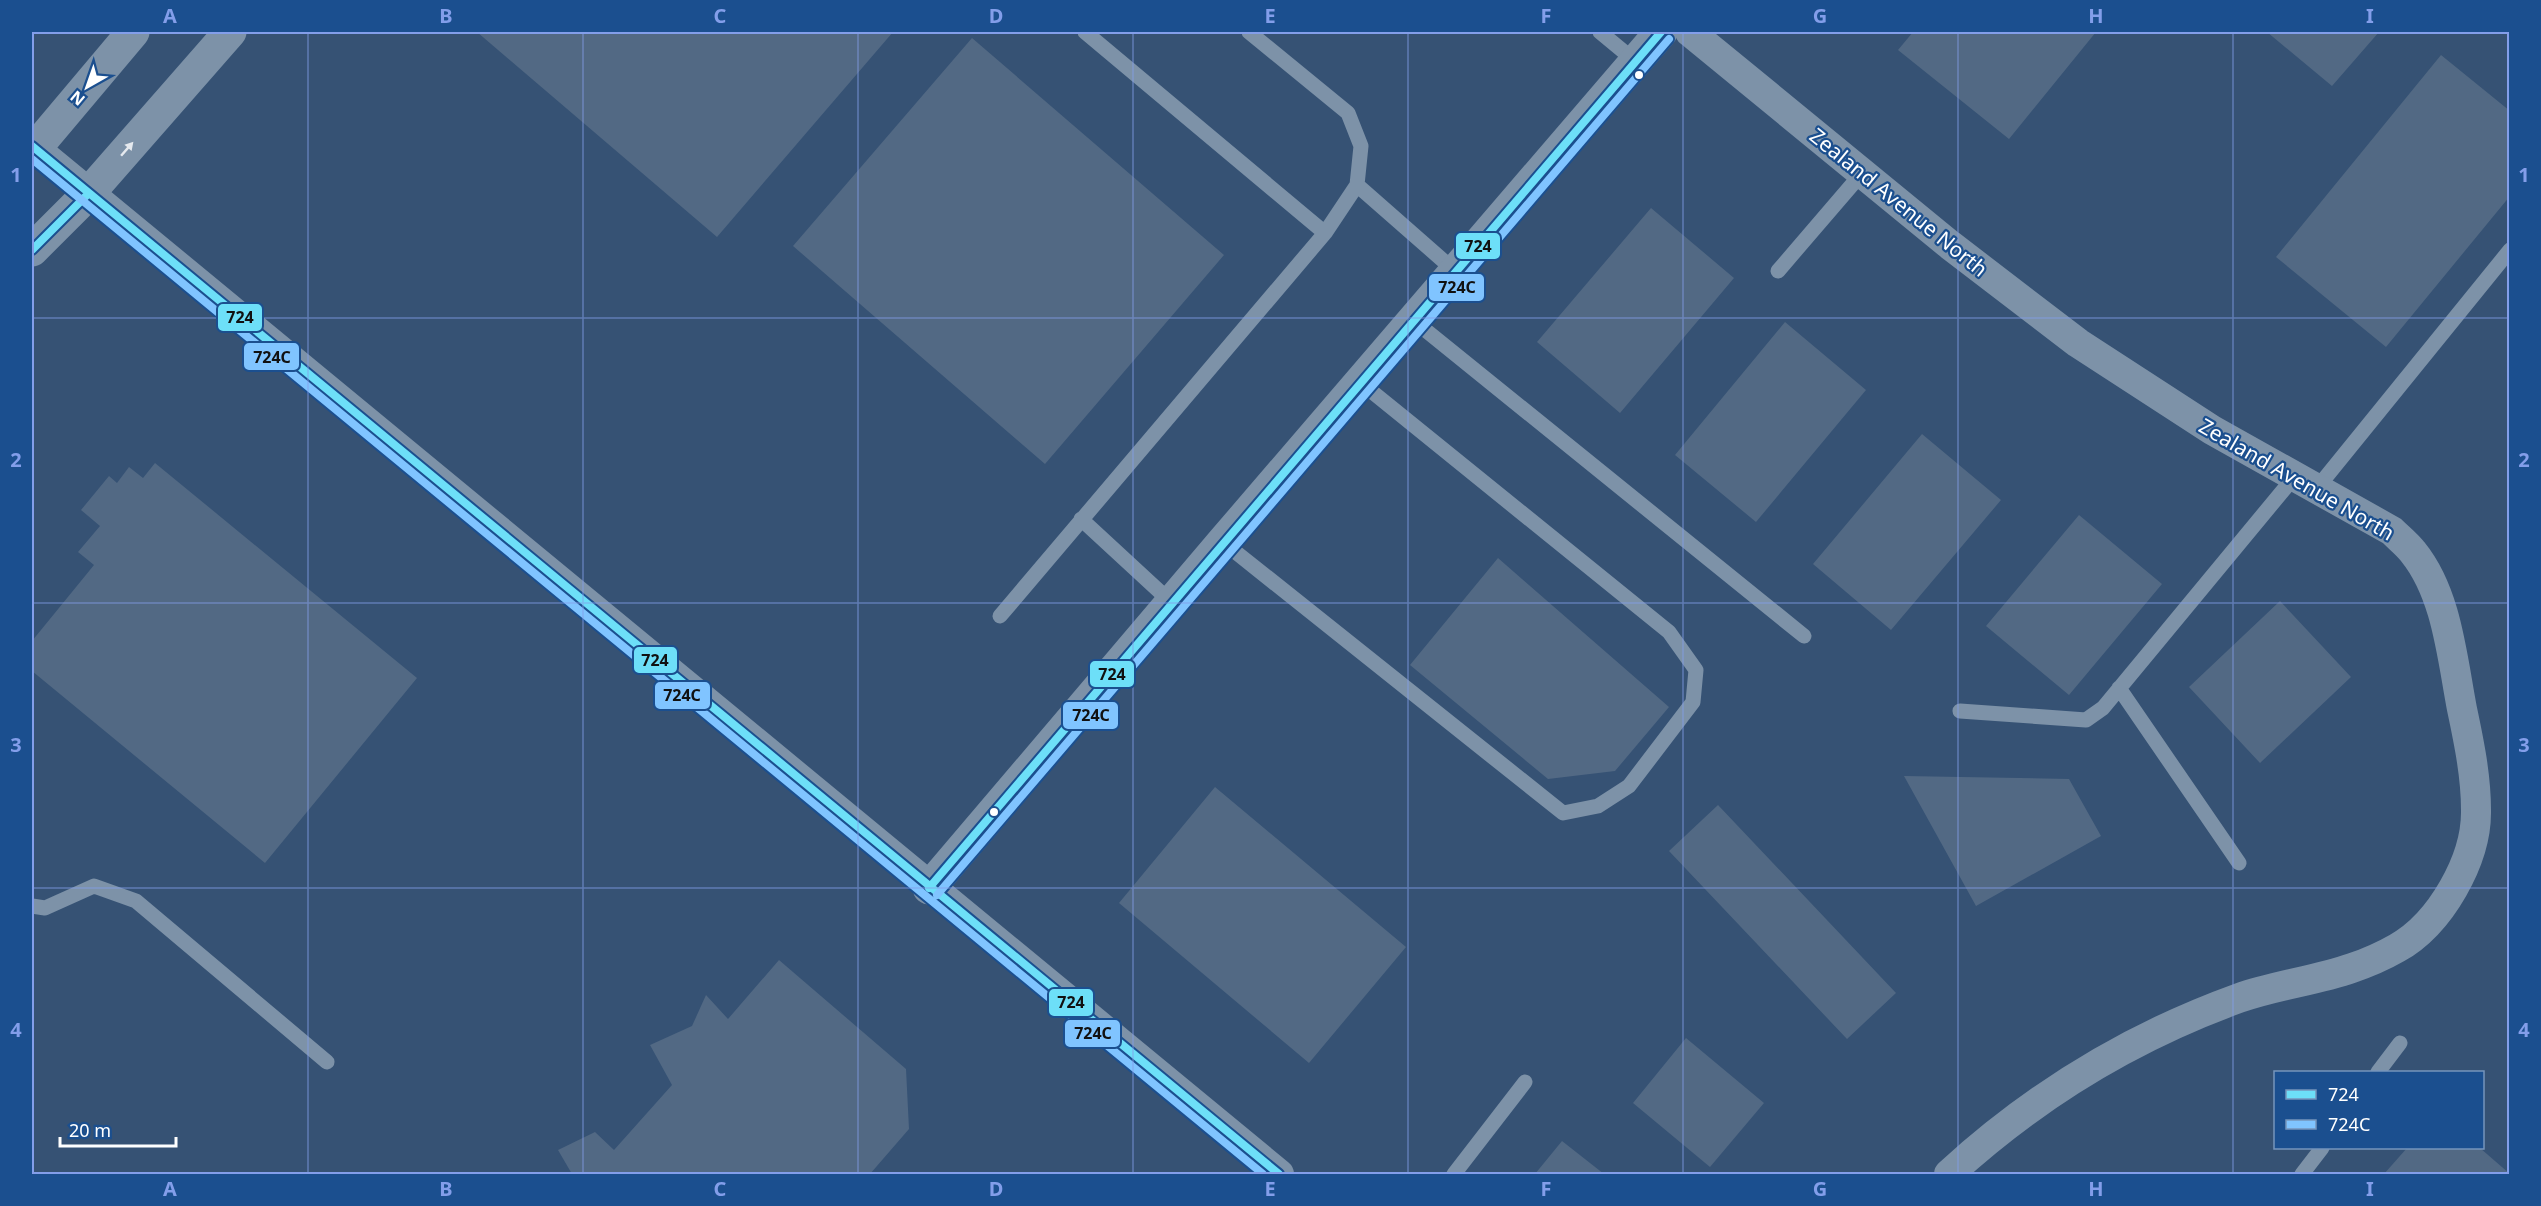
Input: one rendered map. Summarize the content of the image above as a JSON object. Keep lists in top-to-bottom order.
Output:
{
  "streets": {
    "street": ["Zealand Avenue North"]
  },
  "lines": ["transit line 724", "transit line 724C"],
  "legend": ["724", "724C"],
  "scale_bar": "20 m",
  "north": "bottom left",
  "grid": {
    "columns": [
      "A",
      "B",
      "C",
      "D",
      "E",
      "F",
      "G",
      "H",
      "I"
    ],
    "rows": [
      "1",
      "2",
      "3",
      "4"
    ]
  }
}
